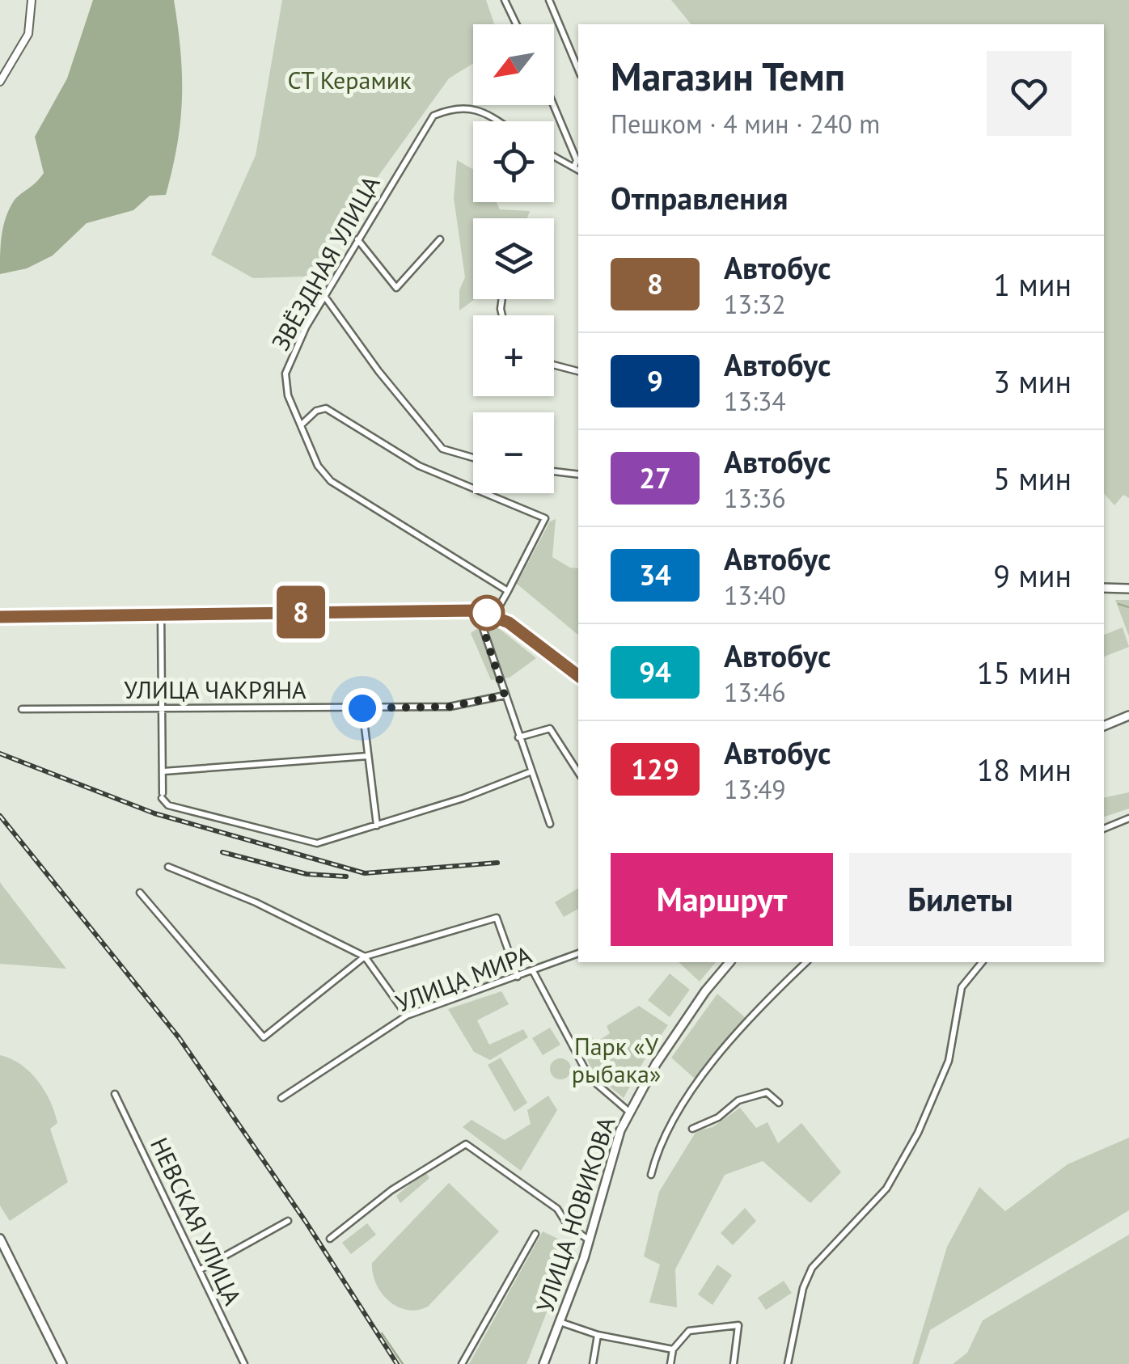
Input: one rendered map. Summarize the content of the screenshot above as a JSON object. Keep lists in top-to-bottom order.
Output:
{
  "streets": {
    "main road": ["УЛИЦА НОВИКОВА"],
    "street": [
      "ЗВЁЗДНАЯ УЛИЦА",
      "УЛИЦА ЧАКРЯНА",
      "УЛИЦА МИРА",
      "НЕВСКАЯ УЛИЦА"
    ]
  },
  "parks": ["СТ Керамик", "Парк «У рыбака»"],
  "lines": ["bus line 8"],
  "north": "bottom left",
  "page": {
    "on_map": "8",
    "map_buttons": ["+", "−"],
    "heading": [
      ["Магазин Темп", "Пешком · 4 мин · 240 m"],
      "Отправления"
    ],
    "list": [
      {
        "mark": "8",
        "name": "Автобус",
        "note": "13:32",
        "value": "1 мин"
      },
      {
        "mark": "9",
        "name": "Автобус",
        "note": "13:34",
        "value": "3 мин"
      },
      {
        "mark": "27",
        "name": "Автобус",
        "note": "13:36",
        "value": "5 мин"
      },
      {
        "mark": "34",
        "name": "Автобус",
        "note": "13:40",
        "value": "9 мин"
      },
      {
        "mark": "94",
        "name": "Автобус",
        "note": "13:46",
        "value": "15 мин"
      },
      {
        "mark": "129",
        "name": "Автобус",
        "note": "13:49",
        "value": "18 мин"
      }
    ],
    "buttons": ["Маршрут", "Билеты"]
  }
}
